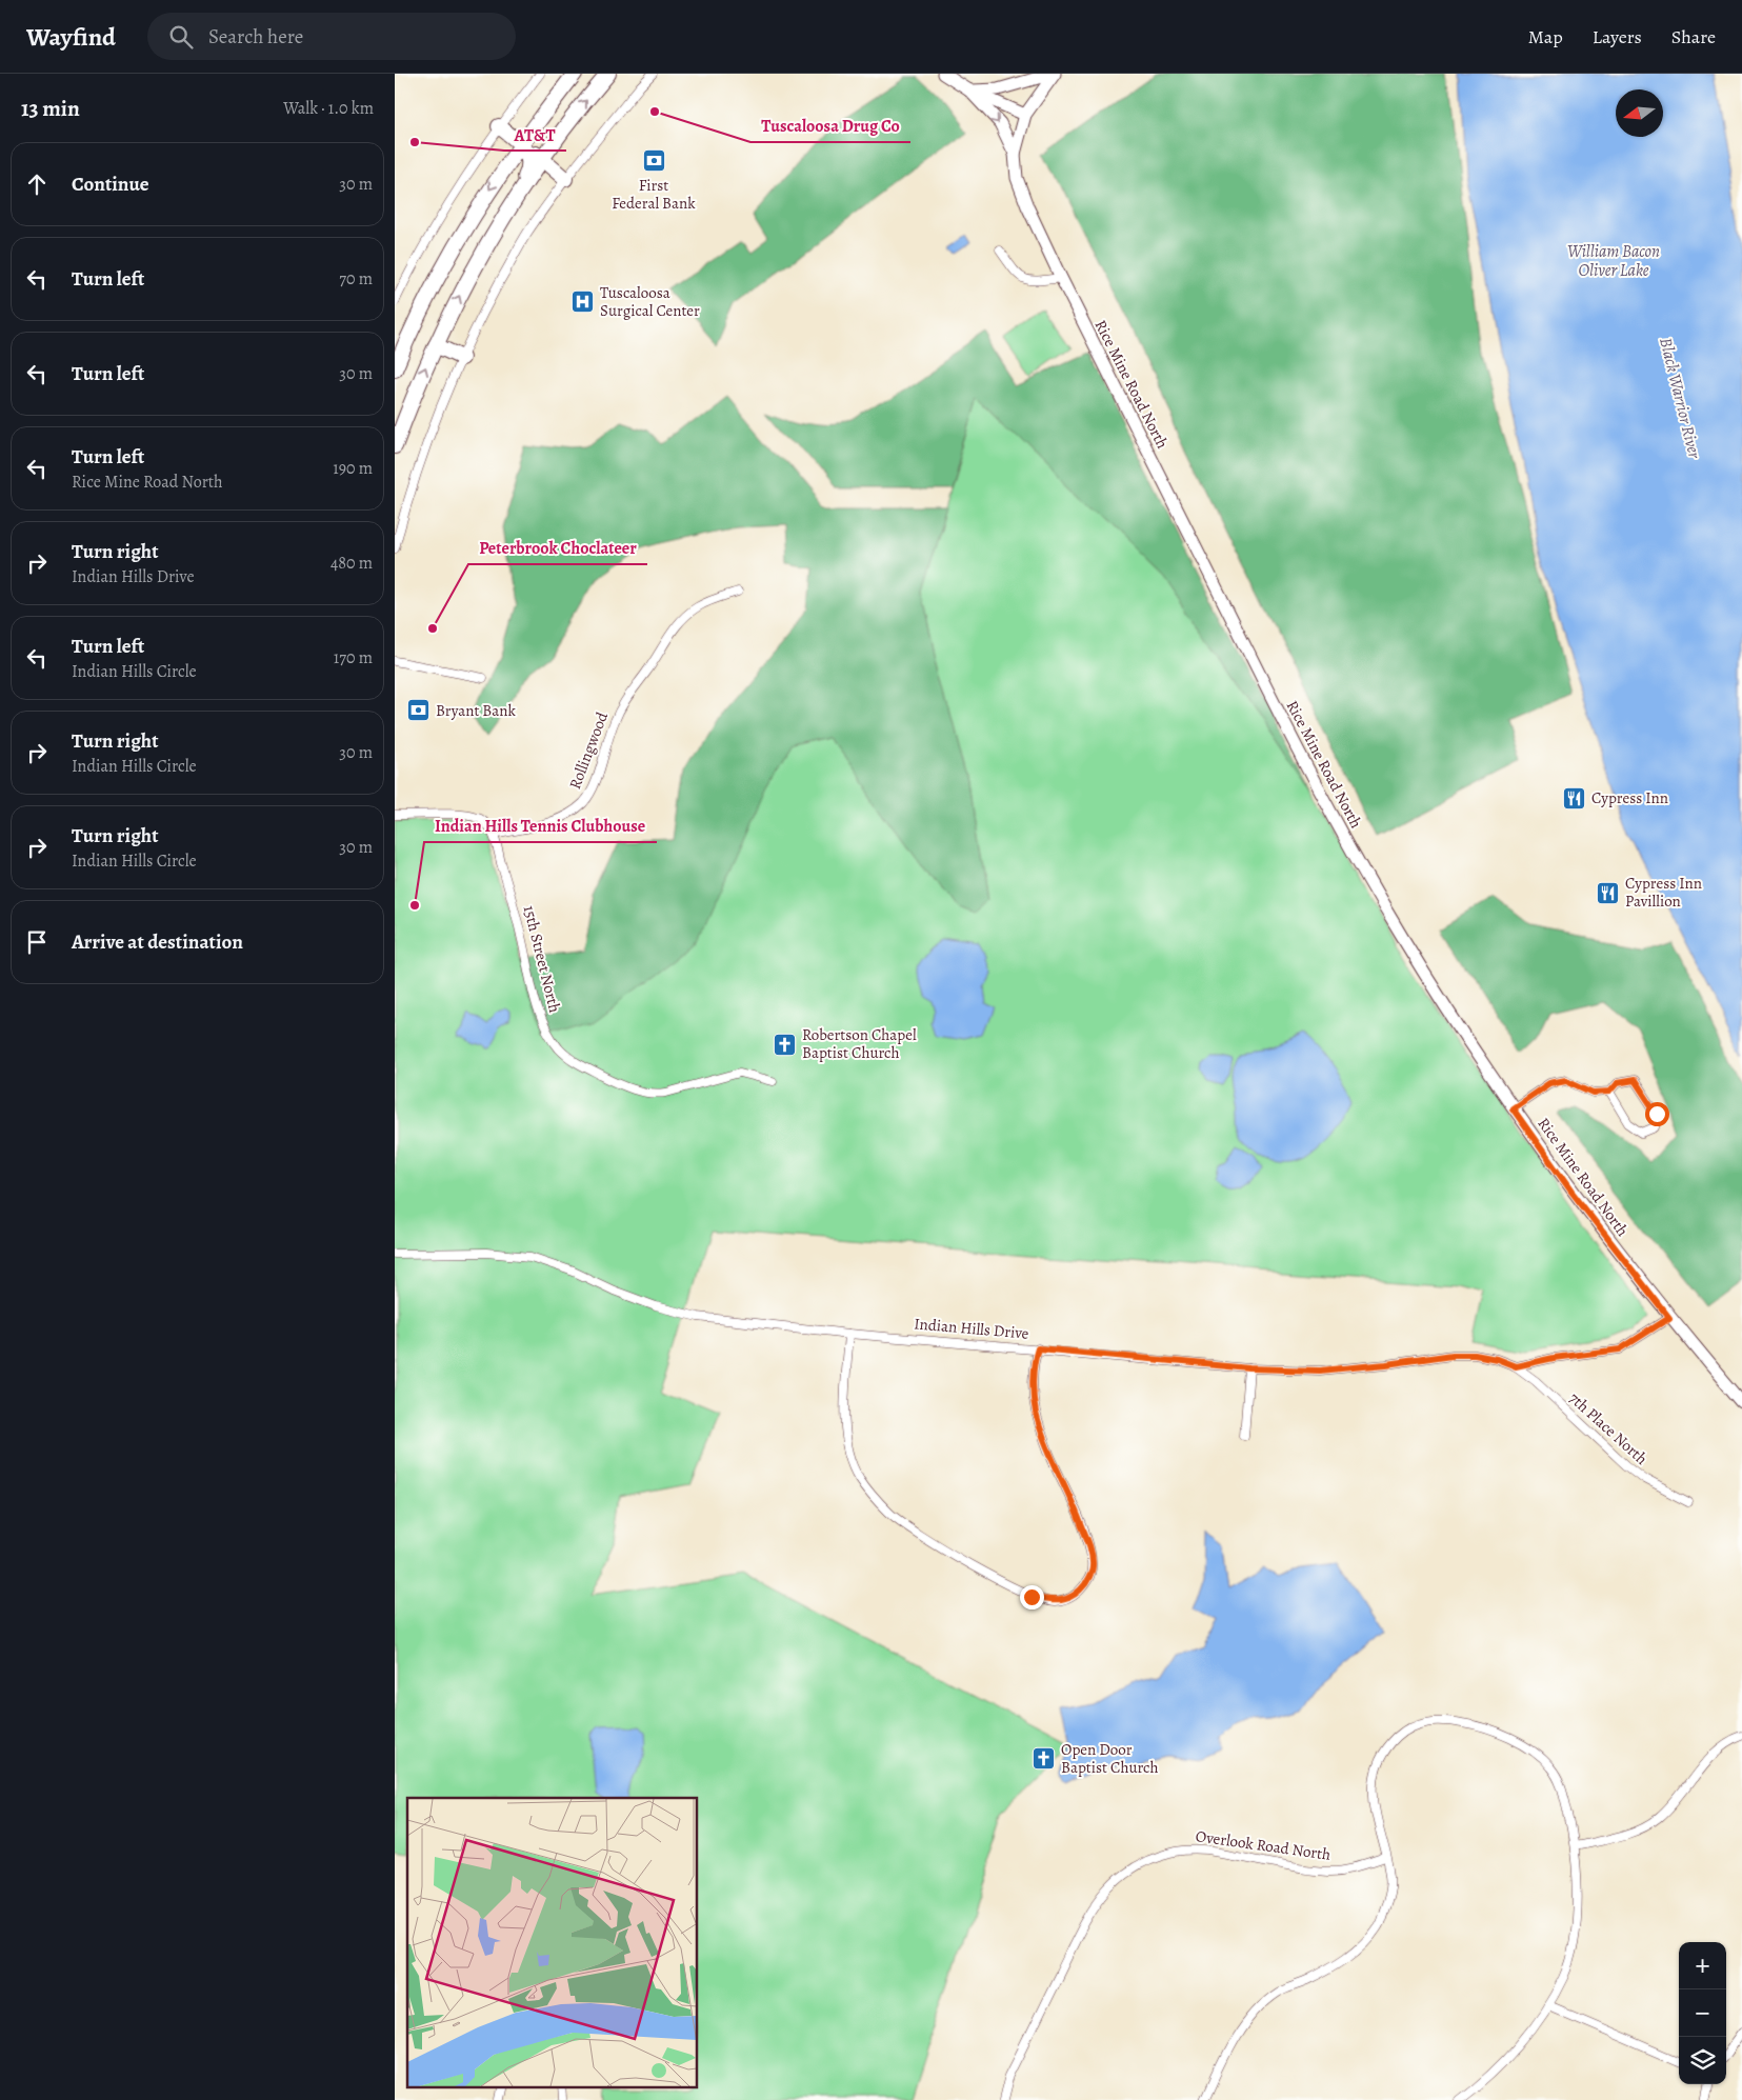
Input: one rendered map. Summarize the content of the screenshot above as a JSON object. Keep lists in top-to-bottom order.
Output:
{
  "streets": {
    "main road": ["Rice Mine Road North"],
    "street": [
      "Rollingwood",
      "15th Street North",
      "Indian Hills Drive",
      "7th Place North",
      "Overlook Road North"
    ]
  },
  "crossings": [
    ["Rollingwood", "15th Street North"],
    ["Indian Hills Drive", "7th Place North"]
  ],
  "water": ["William Bacon Oliver Lake", "Black Warrior River"],
  "places": {
    "other": [
      "Tuscaloosa Drug Co",
      "AT&T",
      "Peterbrook Choclateer",
      "Indian Hills Tennis Clubhouse"
    ],
    "bank": ["First Federal Bank", "Bryant Bank"],
    "hospital": ["Tuscaloosa Surgical Center"],
    "restaurant": ["Cypress Inn", "Cypress Inn Pavillion"],
    "church": ["Robertson Chapel Baptist Church", "Open Door Baptist Church"]
  },
  "north": "left",
  "page": {
    "header": "Wayfind",
    "search": "Search here",
    "nav": ["Map", "Layers", "Share"],
    "heading": ["13 min", "Walk · 1.0 km"],
    "list": [
      ["Continue", "30 m"],
      ["Turn left", "70 m"],
      ["Turn left", "30 m"],
      ["Turn left", "Rice Mine Road North", "190 m"],
      ["Turn right", "Indian Hills Drive", "480 m"],
      ["Turn left", "Indian Hills Circle", "170 m"],
      ["Turn right", "Indian Hills Circle", "30 m"],
      ["Turn right", "Indian Hills Circle", "30 m"],
      "Arrive at destination"
    ],
    "map_buttons": ["+", "−"]
  }
}
